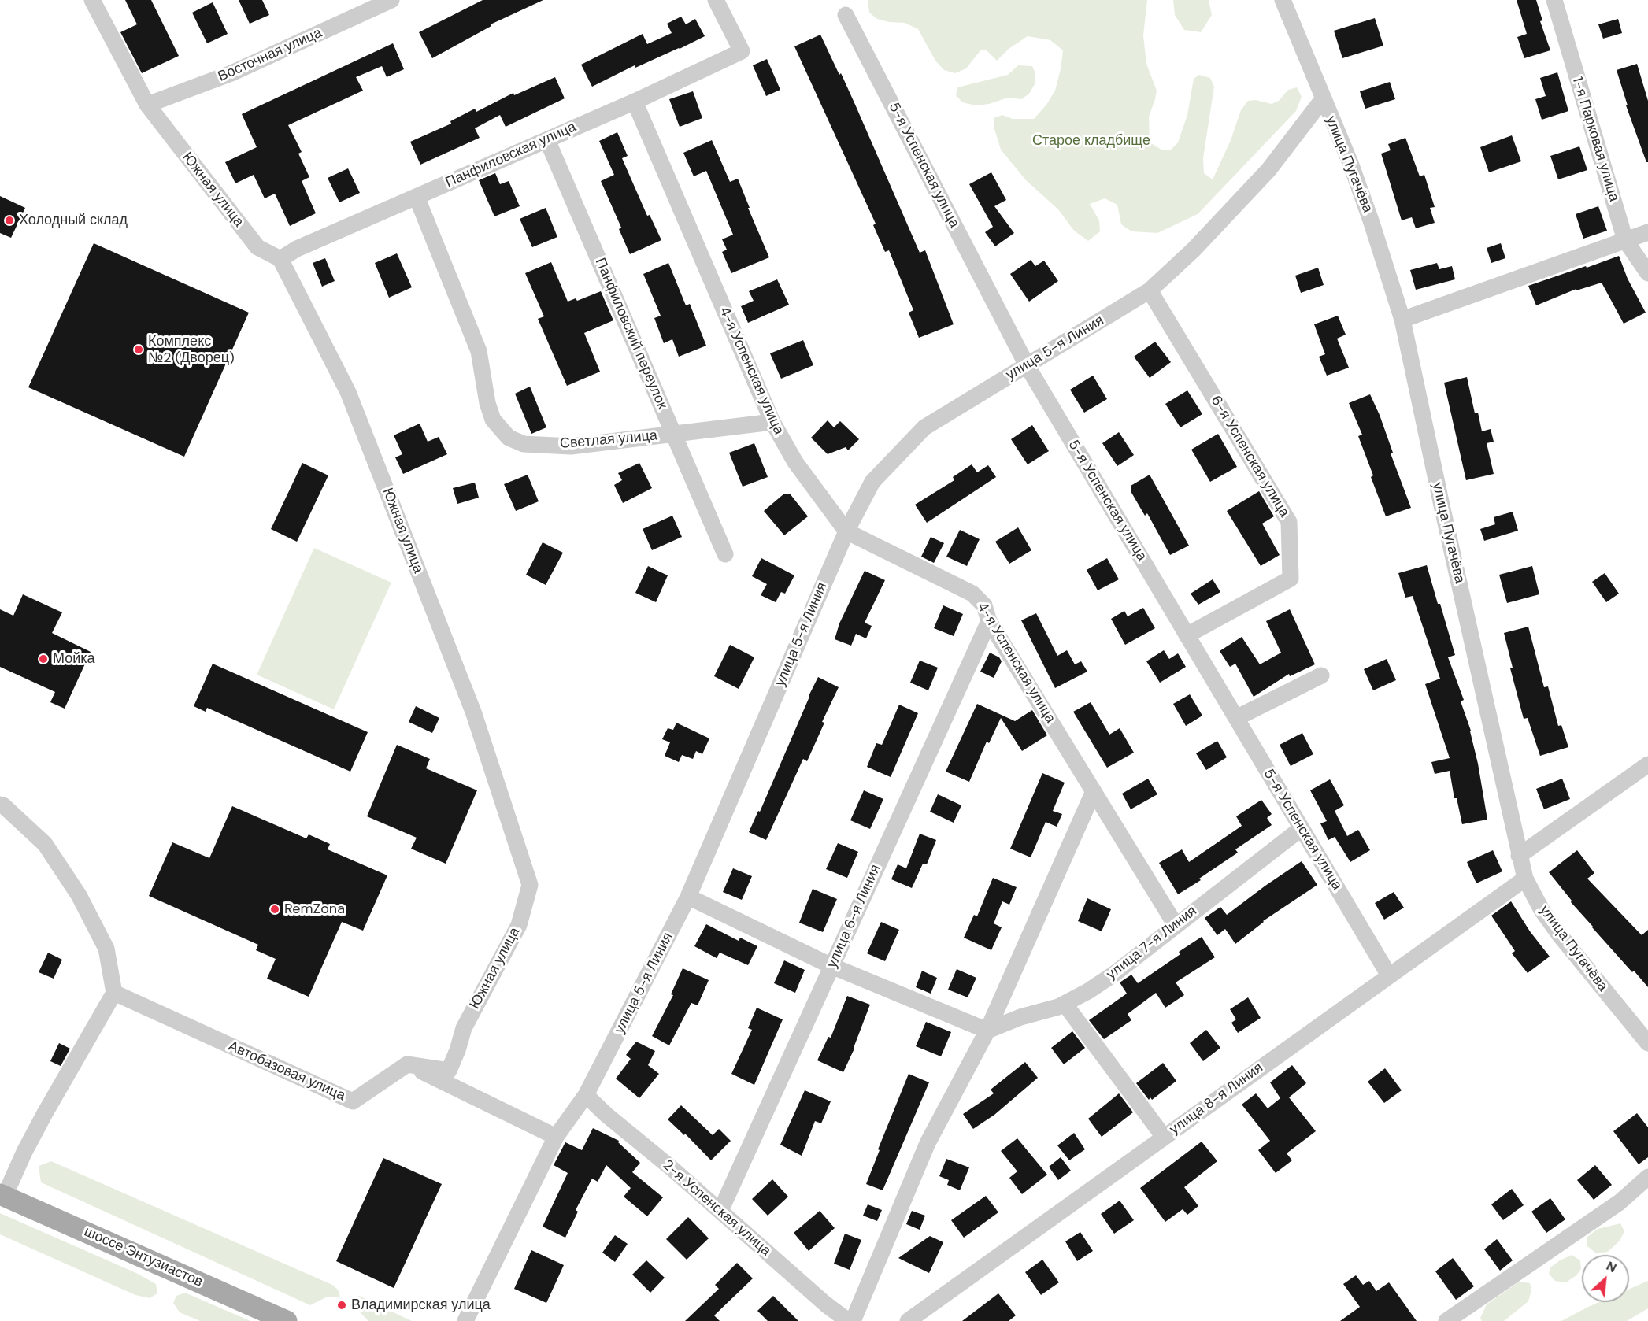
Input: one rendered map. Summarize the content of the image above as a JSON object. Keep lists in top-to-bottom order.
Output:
{
  "streets": {
    "main road": ["шоссе Энтузиастов"],
    "street": [
      "Восточная улица",
      "1-я Парковая улица",
      "Панфиловская улица",
      "улица Пугачёва",
      "5-я Успенская улица",
      "Южная улица",
      "Панфиловский переулок",
      "улица 5-я Линия",
      "4-я Успенская улица",
      "Светлая улица",
      "6-я Успенская улица",
      "улица 6-я Линия",
      "улица 7-я Линия",
      "Автобазовая улица",
      "улица 8-я Линия",
      "2-я Успенская улица"
    ]
  },
  "crossings": [
    ["Восточная улица", "Южная улица"],
    ["Панфиловская улица", "Южная улица"],
    ["Панфиловская улица", "Панфиловский переулок"],
    ["Панфиловская улица", "4-я Успенская улица"],
    ["Панфиловская улица", "Светлая улица"],
    ["улица Пугачёва", "улица 5-я Линия"],
    ["улица Пугачёва", "улица 8-я Линия"],
    ["5-я Успенская улица", "улица 5-я Линия"],
    ["5-я Успенская улица", "6-я Успенская улица"],
    ["5-я Успенская улица", "улица 7-я Линия"],
    ["5-я Успенская улица", "улица 8-я Линия"],
    ["Южная улица", "Автобазовая улица"],
    ["Панфиловский переулок", "Светлая улица"],
    ["улица 5-я Линия", "4-я Успенская улица"],
    ["улица 5-я Линия", "6-я Успенская улица"],
    ["улица 5-я Линия", "2-я Успенская улица"],
    ["4-я Успенская улица", "Светлая улица"],
    ["4-я Успенская улица", "улица 6-я Линия"],
    ["4-я Успенская улица", "улица 7-я Линия"],
    ["улица 6-я Линия", "2-я Успенская улица"]
  ],
  "parks": ["Старое кладбище"],
  "places": [
    "Холодный склад",
    "Комплекс №2 (Дворец)",
    "Мойка",
    "RemZona",
    "Владимирская улица"
  ],
  "north": "top right"
}
